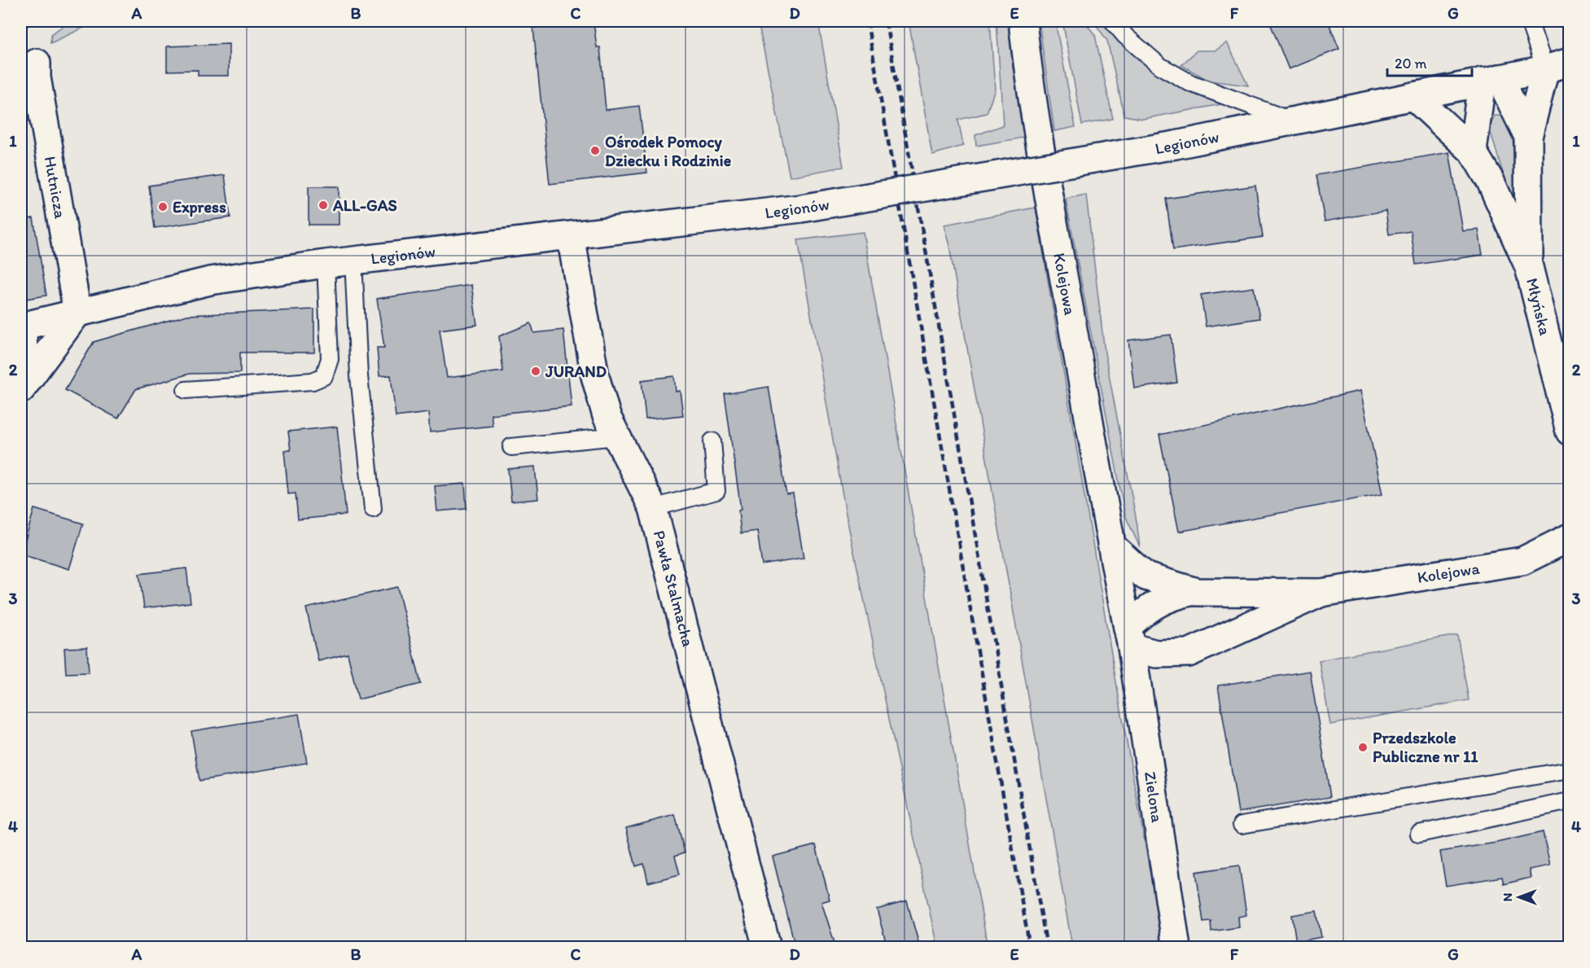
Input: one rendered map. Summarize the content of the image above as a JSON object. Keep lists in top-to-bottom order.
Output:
{
  "streets": {
    "street": [
      "Legionów",
      "Hutnicza",
      "Kolejowa",
      "Młyńska",
      "Pawła Stalmacha",
      "Zielona"
    ]
  },
  "crossings": [
    ["Legionów", "Hutnicza"],
    ["Legionów", "Młyńska"],
    ["Legionów", "Pawła Stalmacha"],
    ["Kolejowa", "Zielona"]
  ],
  "places": [
    "Ośrodek Pomocy Dziecku i Rodzinie",
    "ALL-GAS",
    "Express",
    "JURAND",
    "Przedszkole Publiczne nr 11"
  ],
  "scale_bar": "20 m",
  "north": "left",
  "grid": {
    "columns": [
      "A",
      "B",
      "C",
      "D",
      "E",
      "F",
      "G"
    ],
    "rows": [
      "1",
      "2",
      "3",
      "4"
    ]
  }
}
